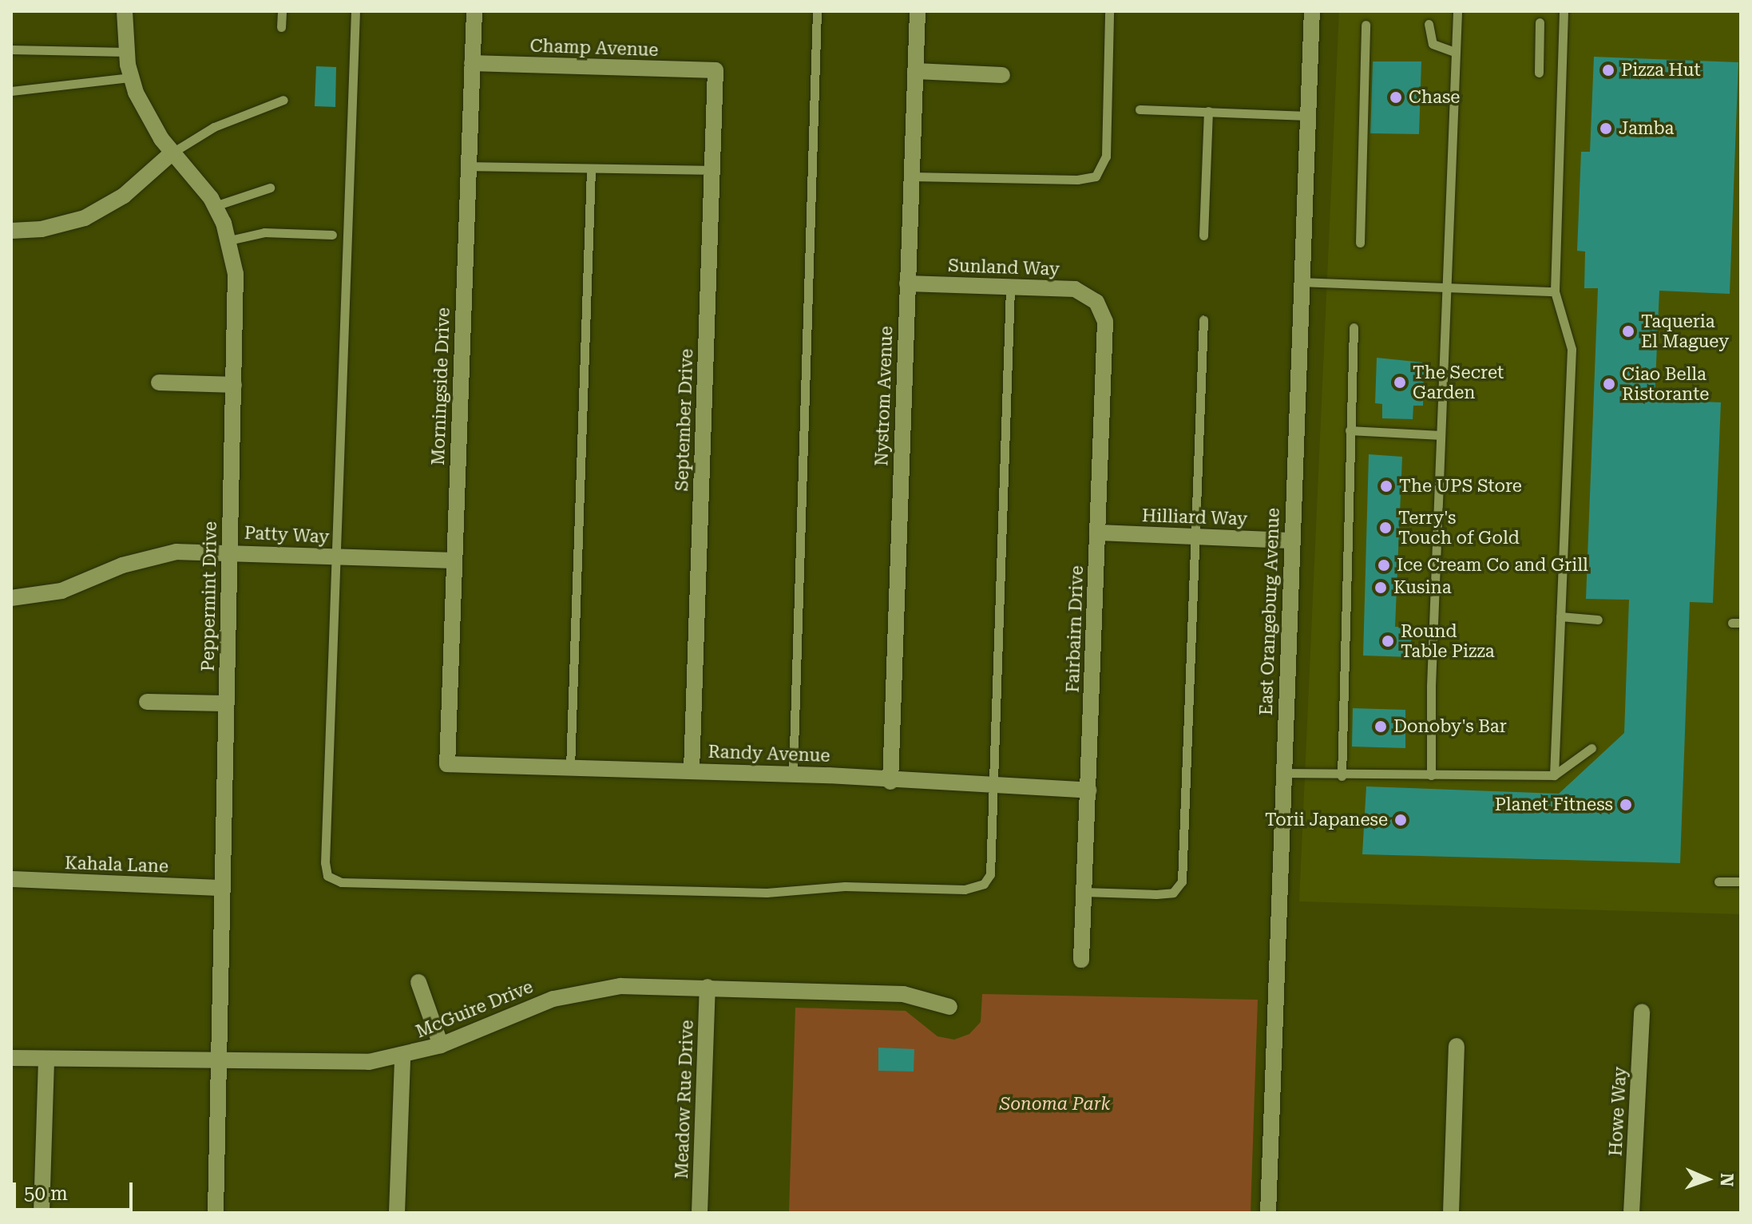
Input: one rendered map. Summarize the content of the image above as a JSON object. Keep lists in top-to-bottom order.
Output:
{
  "streets": {
    "street": [
      "Champ Avenue",
      "Sunland Way",
      "Morningside Drive",
      "Nystrom Avenue",
      "September Drive",
      "Hilliard Way",
      "Patty Way",
      "Peppermint Drive",
      "East Orangeburg Avenue",
      "Fairbairn Drive",
      "Randy Avenue",
      "Kahala Lane",
      "McGuire Drive",
      "Meadow Rue Drive",
      "Howe Way"
    ]
  },
  "crossings": [
    ["Champ Avenue", "Morningside Drive"],
    ["Champ Avenue", "September Drive"],
    ["Sunland Way", "Nystrom Avenue"],
    ["Sunland Way", "Fairbairn Drive"],
    ["Morningside Drive", "Patty Way"],
    ["Morningside Drive", "Randy Avenue"],
    ["Nystrom Avenue", "Randy Avenue"],
    ["September Drive", "Randy Avenue"],
    ["Hilliard Way", "East Orangeburg Avenue"],
    ["Hilliard Way", "Fairbairn Drive"],
    ["Patty Way", "Peppermint Drive"],
    ["Peppermint Drive", "Kahala Lane"],
    ["Peppermint Drive", "McGuire Drive"],
    ["Fairbairn Drive", "Randy Avenue"],
    ["McGuire Drive", "Meadow Rue Drive"]
  ],
  "parks": ["Sonoma Park"],
  "places": [
    "Pizza Hut",
    "Chase",
    "Jamba",
    "Taqueria El Maguey",
    "The Secret Garden",
    "Ciao Bella Ristorante",
    "The UPS Store",
    "Terry's Touch of Gold",
    "Ice Cream Co and Grill",
    "Kusina",
    "Round Table Pizza",
    "Donoby's Bar",
    "Planet Fitness",
    "Torii Japanese"
  ],
  "scale_bar": "50 m",
  "north": "right"
}
